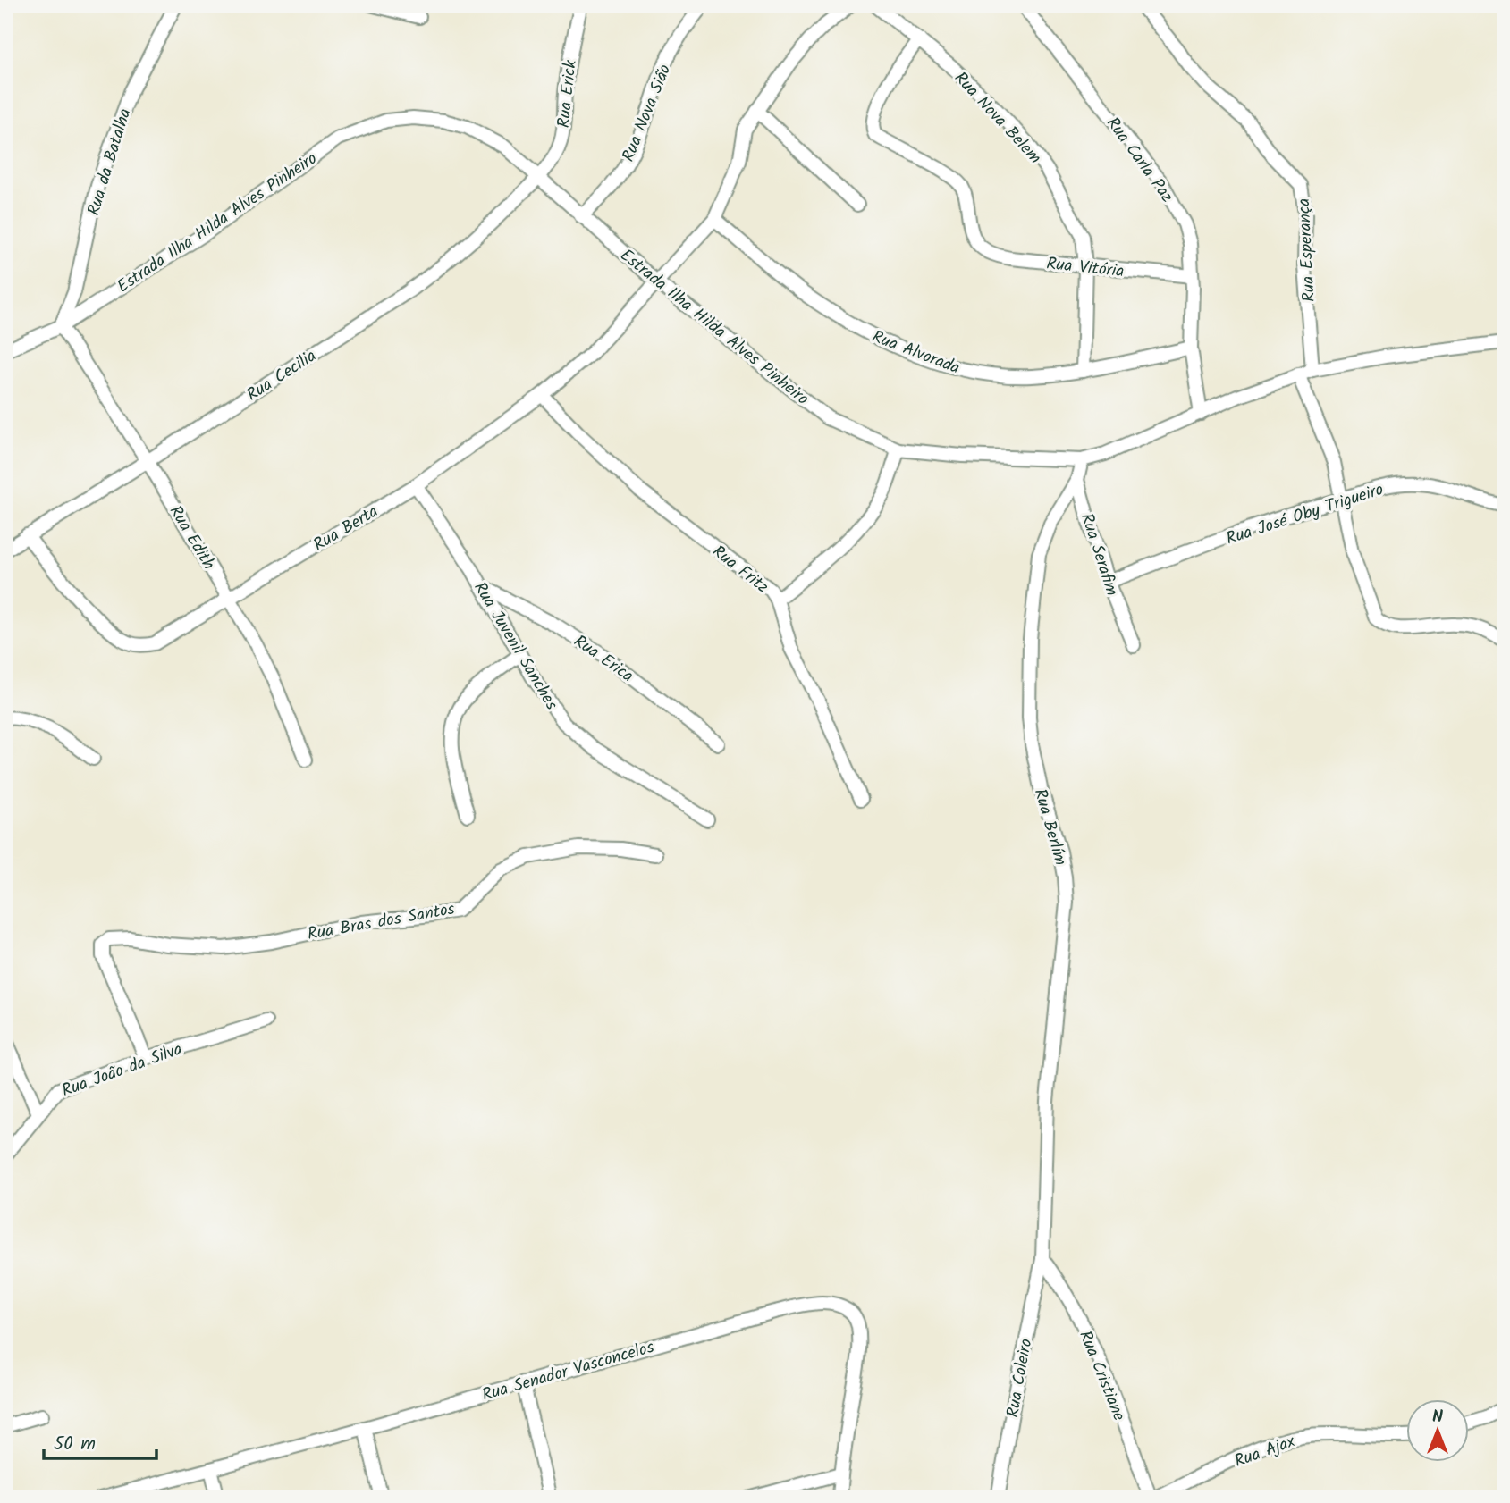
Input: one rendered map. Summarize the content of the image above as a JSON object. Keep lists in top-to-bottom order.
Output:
{
  "streets": {
    "street": [
      "Rua Erick",
      "Rua Nova Sião",
      "Rua Nova Belem",
      "Rua Carla Paz",
      "Rua da Batalha",
      "Estrada Ilha Hilda Alves Pinheiro",
      "Rua Esperança",
      "Rua Vitória",
      "Rua Alvorada",
      "Rua Cecilia",
      "Rua José Oby Trigueiro",
      "Rua Berta",
      "Rua Edith",
      "Rua Serafim",
      "Rua Fritz",
      "Rua Juvenil Sanches",
      "Rua Erica",
      "Rua Berlím",
      "Rua Bras dos Santos",
      "Rua João da Silva",
      "Rua Senador Vasconcelos",
      "Rua Cristiane",
      "Rua Coleiro",
      "Rua Ajax"
    ]
  },
  "crossings": [
    ["Rua Erick", "Estrada Ilha Hilda Alves Pinheiro"],
    ["Rua Erick", "Rua Cecilia"],
    ["Rua Nova Sião", "Estrada Ilha Hilda Alves Pinheiro"],
    ["Rua Nova Belem", "Rua Vitória"],
    ["Rua Nova Belem", "Rua Alvorada"],
    ["Rua Carla Paz", "Estrada Ilha Hilda Alves Pinheiro"],
    ["Rua Carla Paz", "Rua Vitória"],
    ["Rua Carla Paz", "Rua Alvorada"],
    ["Rua da Batalha", "Estrada Ilha Hilda Alves Pinheiro"],
    ["Rua da Batalha", "Rua Edith"],
    ["Estrada Ilha Hilda Alves Pinheiro", "Rua Esperança"],
    ["Estrada Ilha Hilda Alves Pinheiro", "Rua Cecilia"],
    ["Estrada Ilha Hilda Alves Pinheiro", "Rua Berta"],
    ["Estrada Ilha Hilda Alves Pinheiro", "Rua Edith"],
    ["Estrada Ilha Hilda Alves Pinheiro", "Rua Serafim"],
    ["Rua Alvorada", "Rua Berta"],
    ["Rua Cecilia", "Rua Berta"],
    ["Rua Cecilia", "Rua Edith"],
    ["Rua José Oby Trigueiro", "Rua Serafim"],
    ["Rua Berta", "Rua Edith"],
    ["Rua Berta", "Rua Fritz"],
    ["Rua Berta", "Rua Juvenil Sanches"],
    ["Rua Serafim", "Rua Berlím"],
    ["Rua Juvenil Sanches", "Rua Erica"],
    ["Rua Berlím", "Rua Cristiane"],
    ["Rua Berlím", "Rua Coleiro"],
    ["Rua Bras dos Santos", "Rua João da Silva"],
    ["Rua Cristiane", "Rua Coleiro"],
    ["Rua Cristiane", "Rua Ajax"]
  ],
  "scale_bar": "50 m",
  "north": "top"
}
